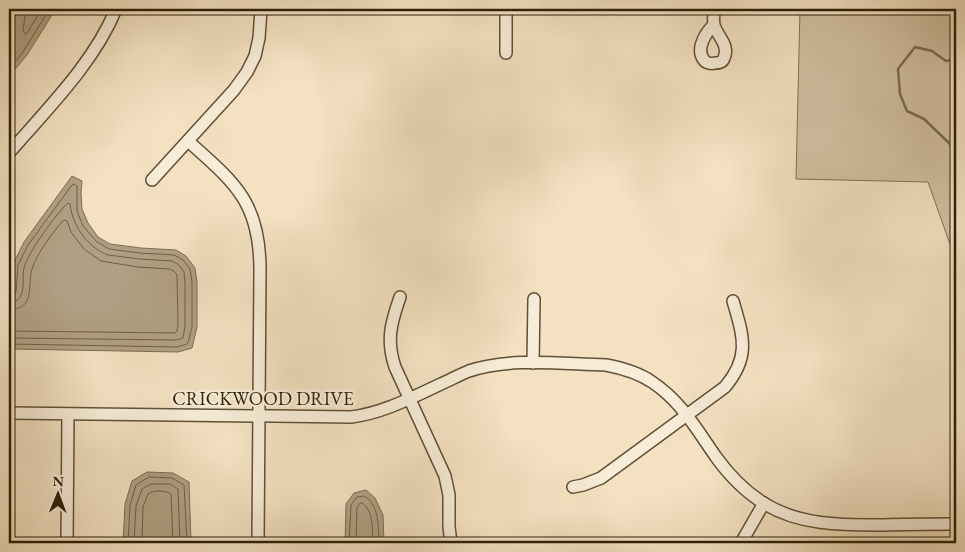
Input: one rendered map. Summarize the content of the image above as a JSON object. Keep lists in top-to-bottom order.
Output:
{
  "streets": {
    "street": ["CRICKWOOD DRIVE"]
  },
  "north": "top"
}
